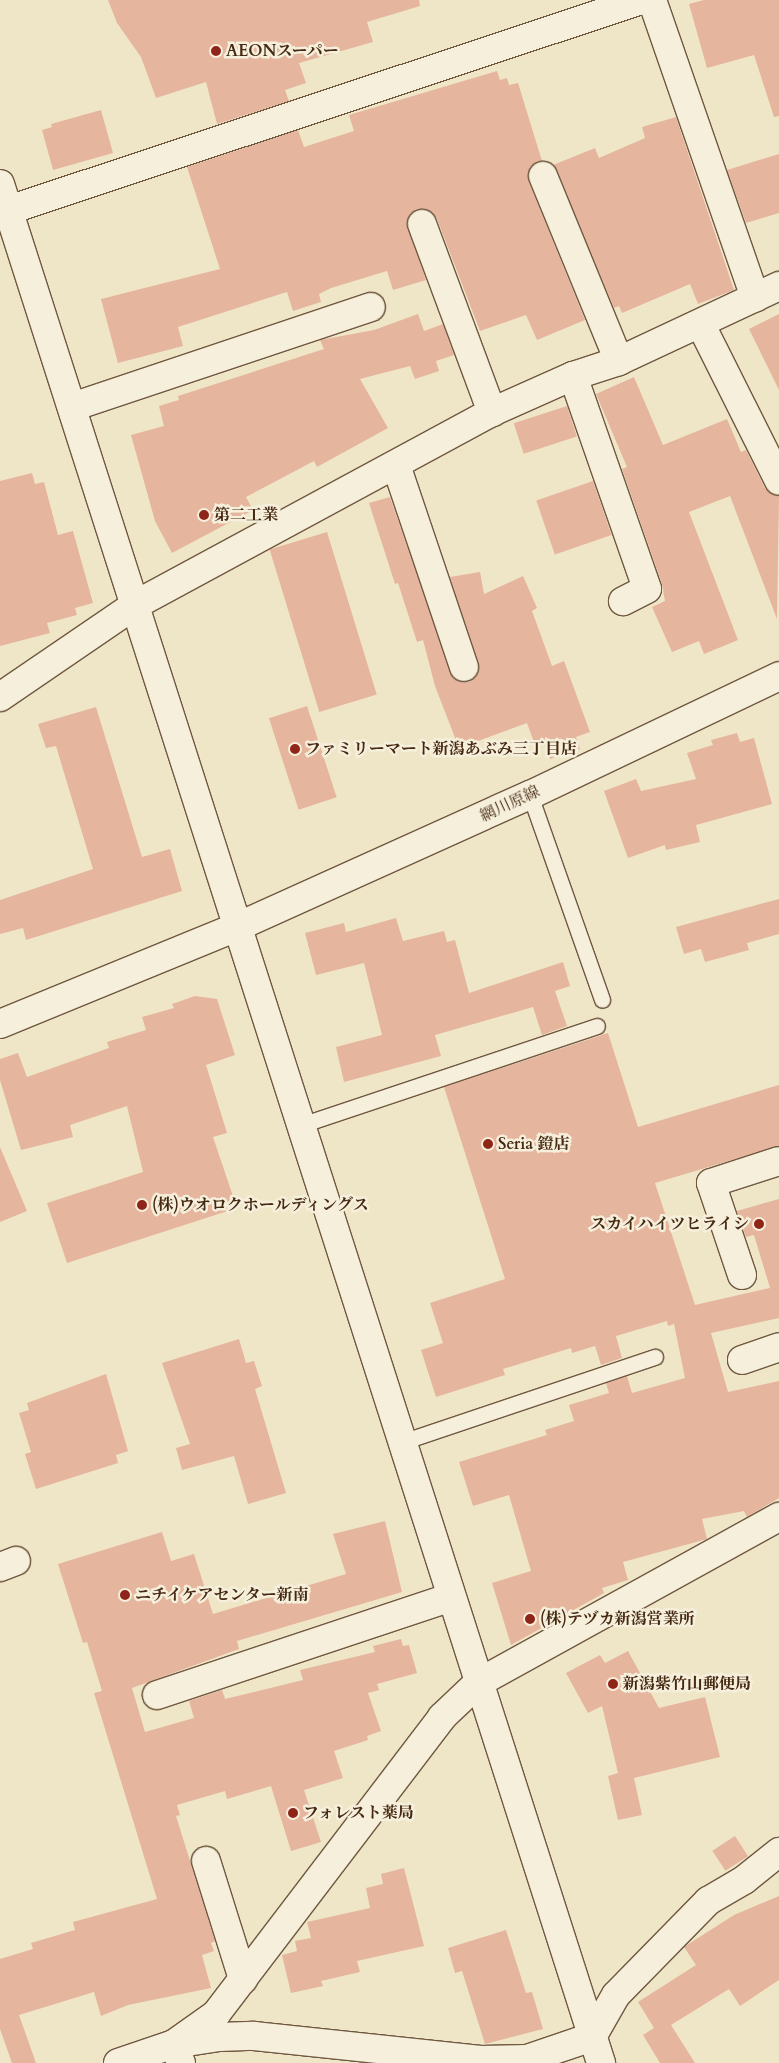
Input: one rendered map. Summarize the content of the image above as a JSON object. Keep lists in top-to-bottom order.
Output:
{
  "streets": {
    "street": ["網川原線"]
  },
  "places": [
    "AEONスーパー",
    "第二工業",
    "ファミリーマート新潟あぶみ三丁目店",
    "Seria 鐙店",
    "(株)ウオロクホールディングス",
    "スカイハイツヒライシ",
    "ニチイケアセンター新南",
    "(株)テヅカ新潟営業所",
    "新潟紫竹山郵便局",
    "フォレスト薬局"
  ]
}
